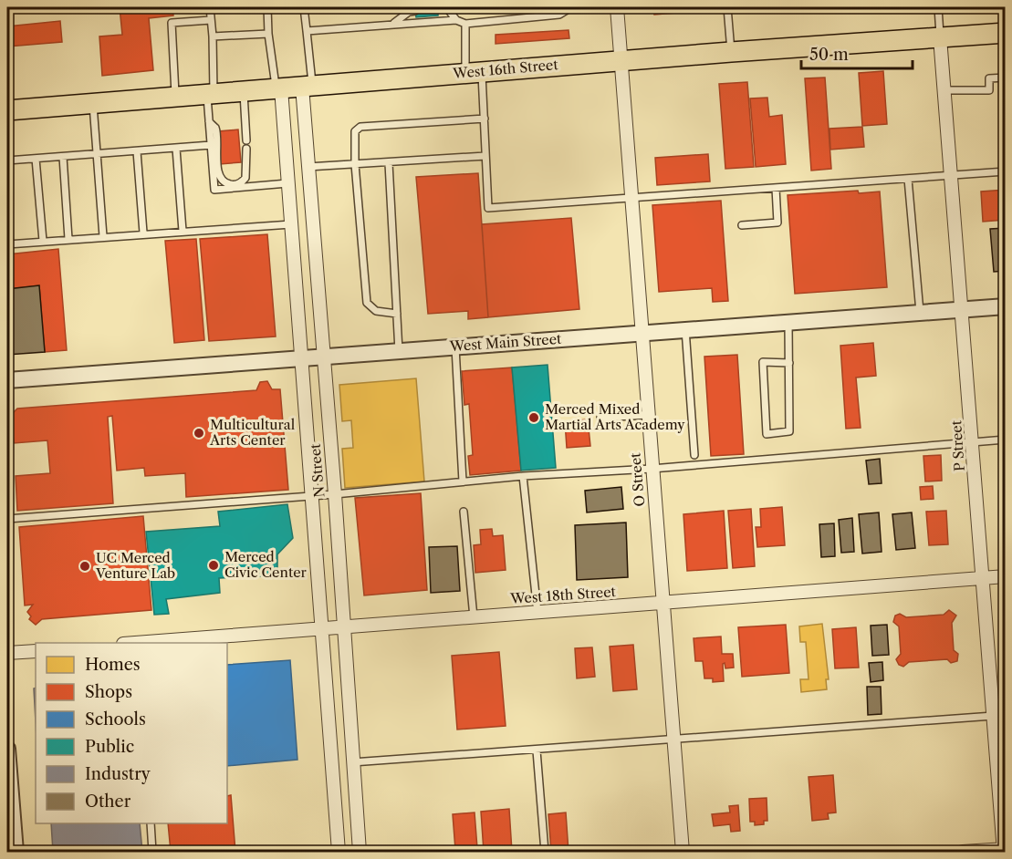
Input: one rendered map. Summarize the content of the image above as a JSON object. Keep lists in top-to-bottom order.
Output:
{
  "streets": {
    "main road": ["West 16th Street"],
    "street": [
      "West Main Street",
      "P Street",
      "N Street",
      "O Street",
      "West 18th Street"
    ]
  },
  "crossings": [
    ["West 16th Street", "P Street"],
    ["West 16th Street", "N Street"],
    ["West 16th Street", "O Street"],
    ["West Main Street", "P Street"],
    ["West Main Street", "N Street"],
    ["West Main Street", "O Street"],
    ["P Street", "West 18th Street"],
    ["N Street", "West 18th Street"],
    ["O Street", "West 18th Street"]
  ],
  "places": [
    "Merced Mixed Martial Arts Academy",
    "Multicultural Arts Center",
    "Merced Civic Center",
    "UC Merced Venture Lab"
  ],
  "legend": [
    "Homes",
    "Shops",
    "Schools",
    "Public",
    "Industry",
    "Other"
  ],
  "scale_bar": "50 m"
}
